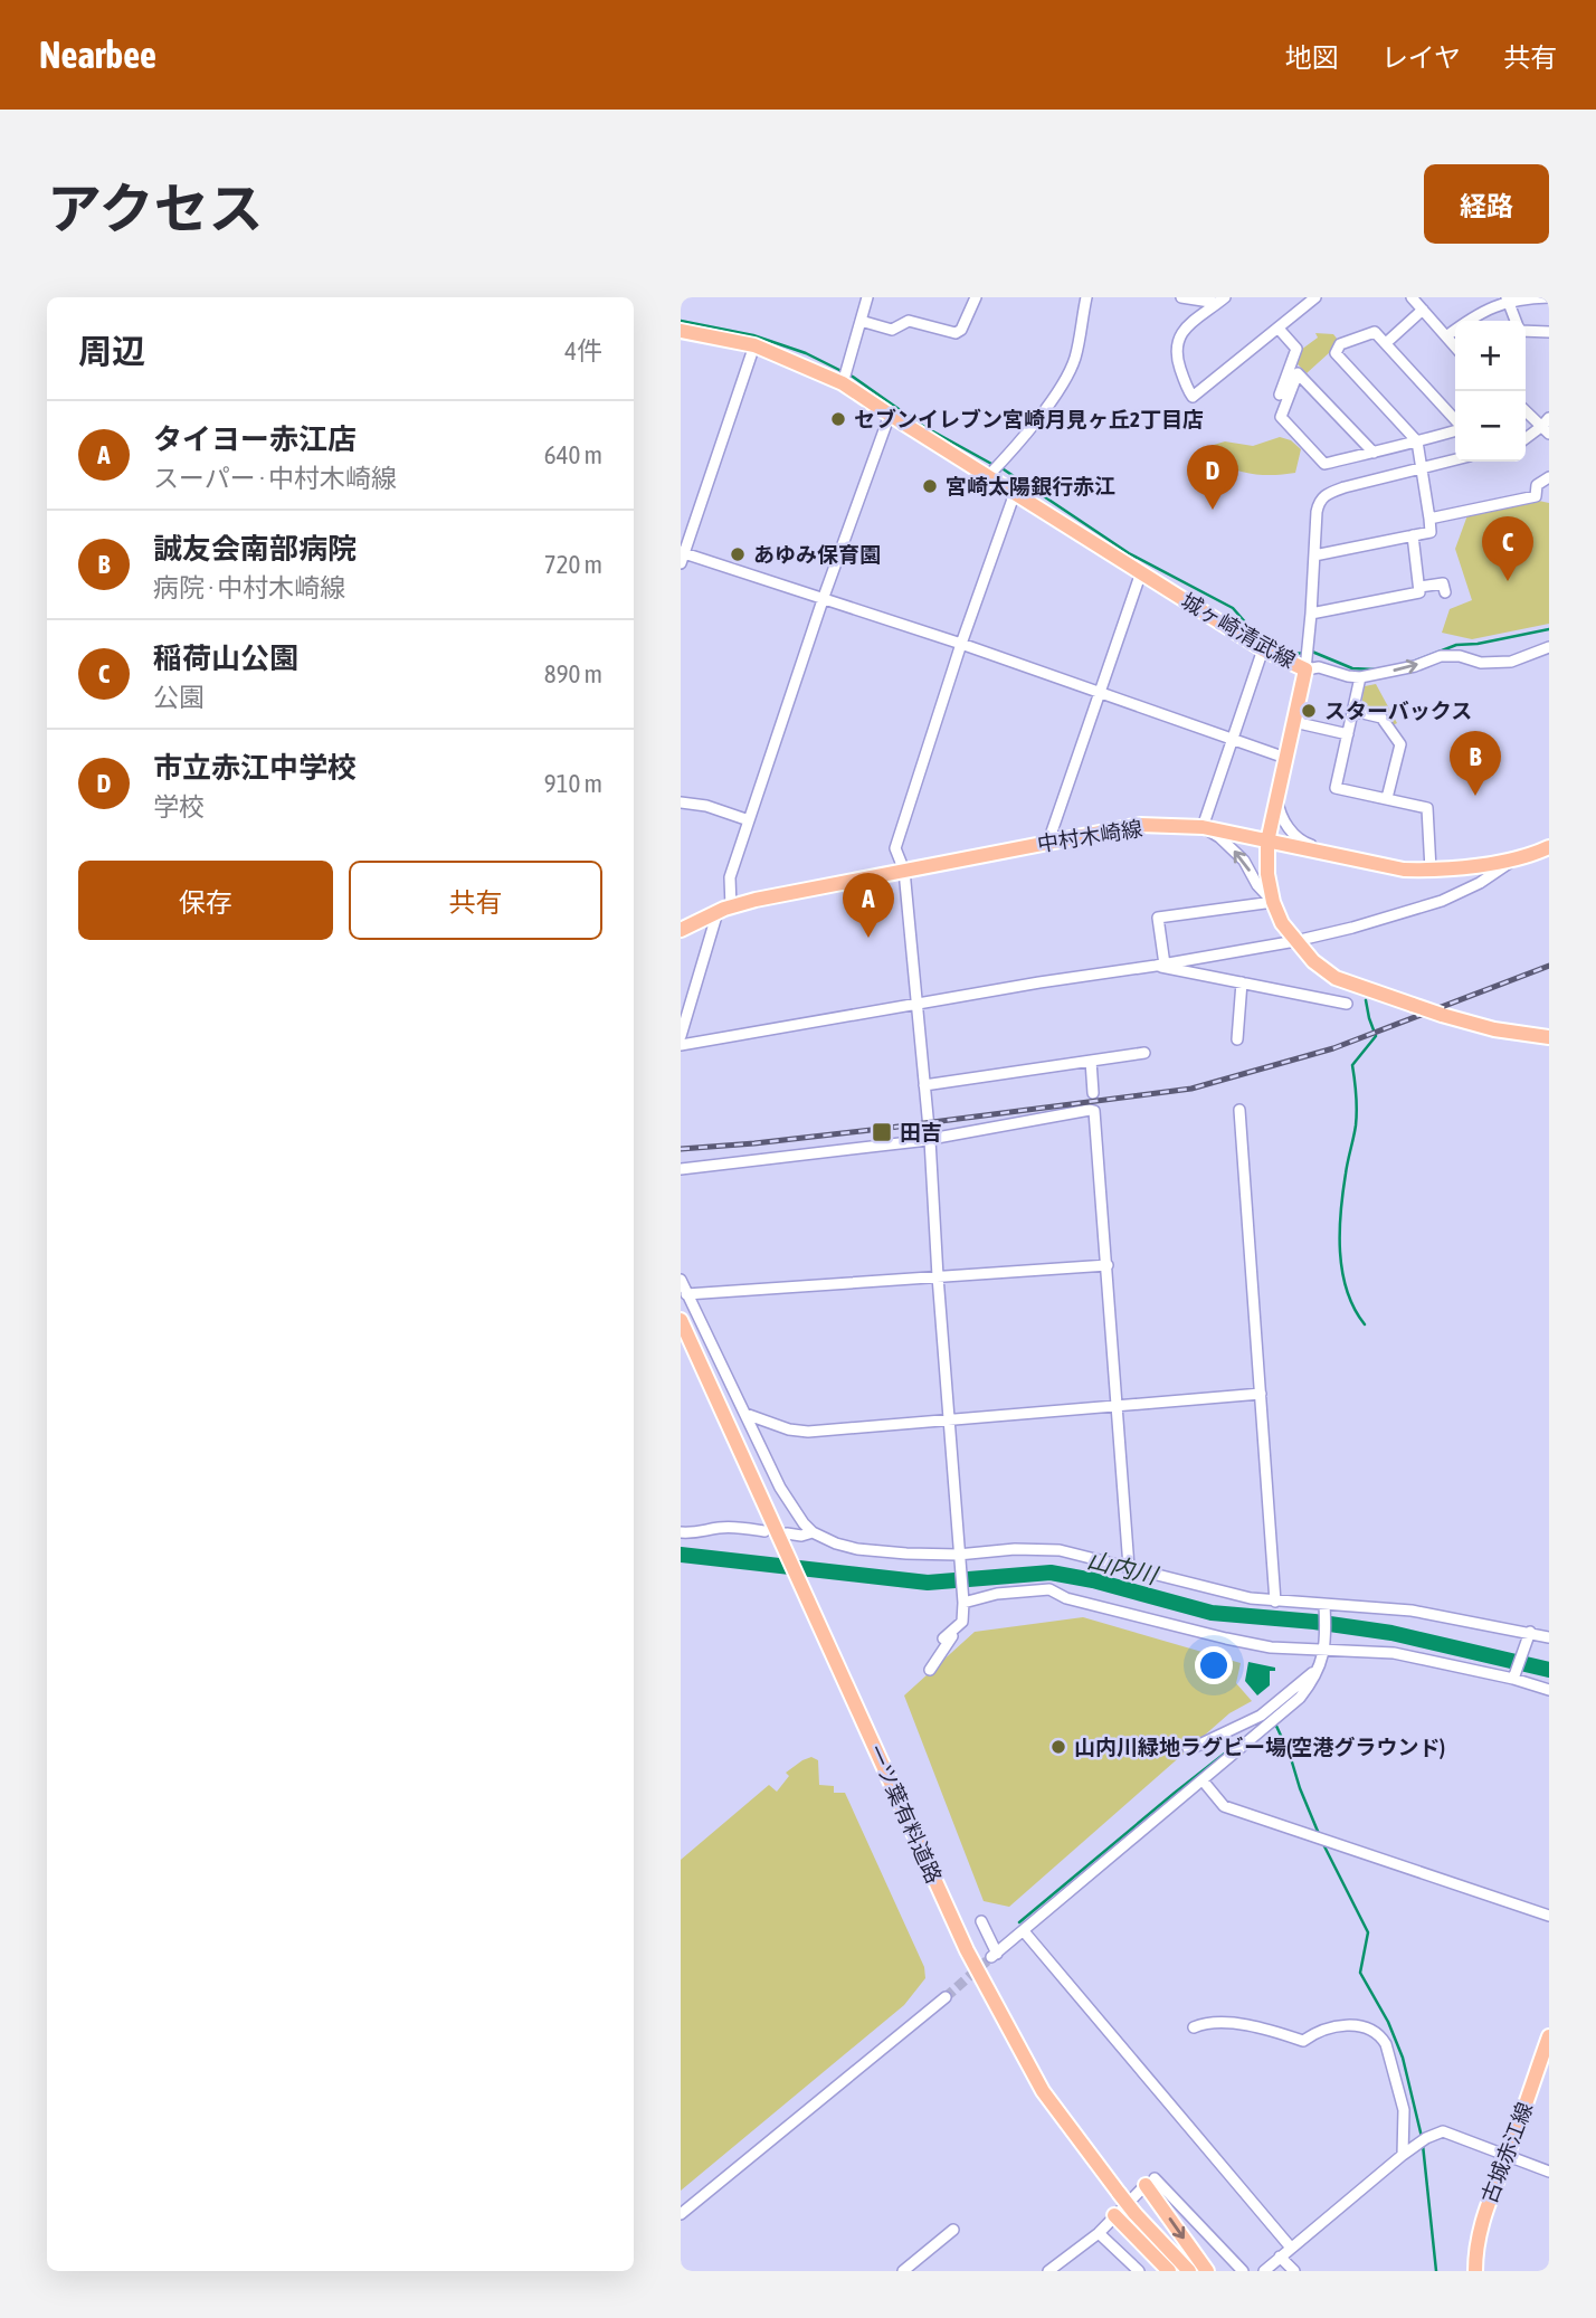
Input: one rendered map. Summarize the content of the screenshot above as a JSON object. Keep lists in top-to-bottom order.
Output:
{
  "streets": {
    "main road": [
      "城ヶ崎清武線",
      "中村木崎線",
      "一ツ葉有料道路",
      "古城赤江線"
    ]
  },
  "crossings": [
    ["城ヶ崎清武線", "中村木崎線"]
  ],
  "water": ["山内川"],
  "places": {
    "other": [
      "セブンイレブン宮崎月見ヶ丘2丁目店",
      "宮崎太陽銀行赤江",
      "あゆみ保育園",
      "スターバックス",
      "山内川緑地ラグビー場(空港グラウンド)"
    ],
    "transit": ["田吉"]
  },
  "page": {
    "header": "Nearbee",
    "nav": ["地図", "レイヤ", "共有"],
    "title": "アクセス",
    "buttons": [
      "経路",
      ["保存", "共有"]
    ],
    "heading": ["周辺", "4件"],
    "map_buttons": ["+", "−"],
    "list": [
      {
        "mark": "A",
        "name": "タイヨー赤江店",
        "note": "スーパー · 中村木崎線",
        "value": "640 m"
      },
      {
        "mark": "B",
        "name": "誠友会南部病院",
        "note": "病院 · 中村木崎線",
        "value": "720 m"
      },
      {
        "mark": "C",
        "name": "稲荷山公園",
        "note": "公園",
        "value": "890 m"
      },
      {
        "mark": "D",
        "name": "市立赤江中学校",
        "note": "学校",
        "value": "910 m"
      }
    ],
    "pins": [
      "D",
      "C",
      "B",
      "A"
    ]
  }
}
